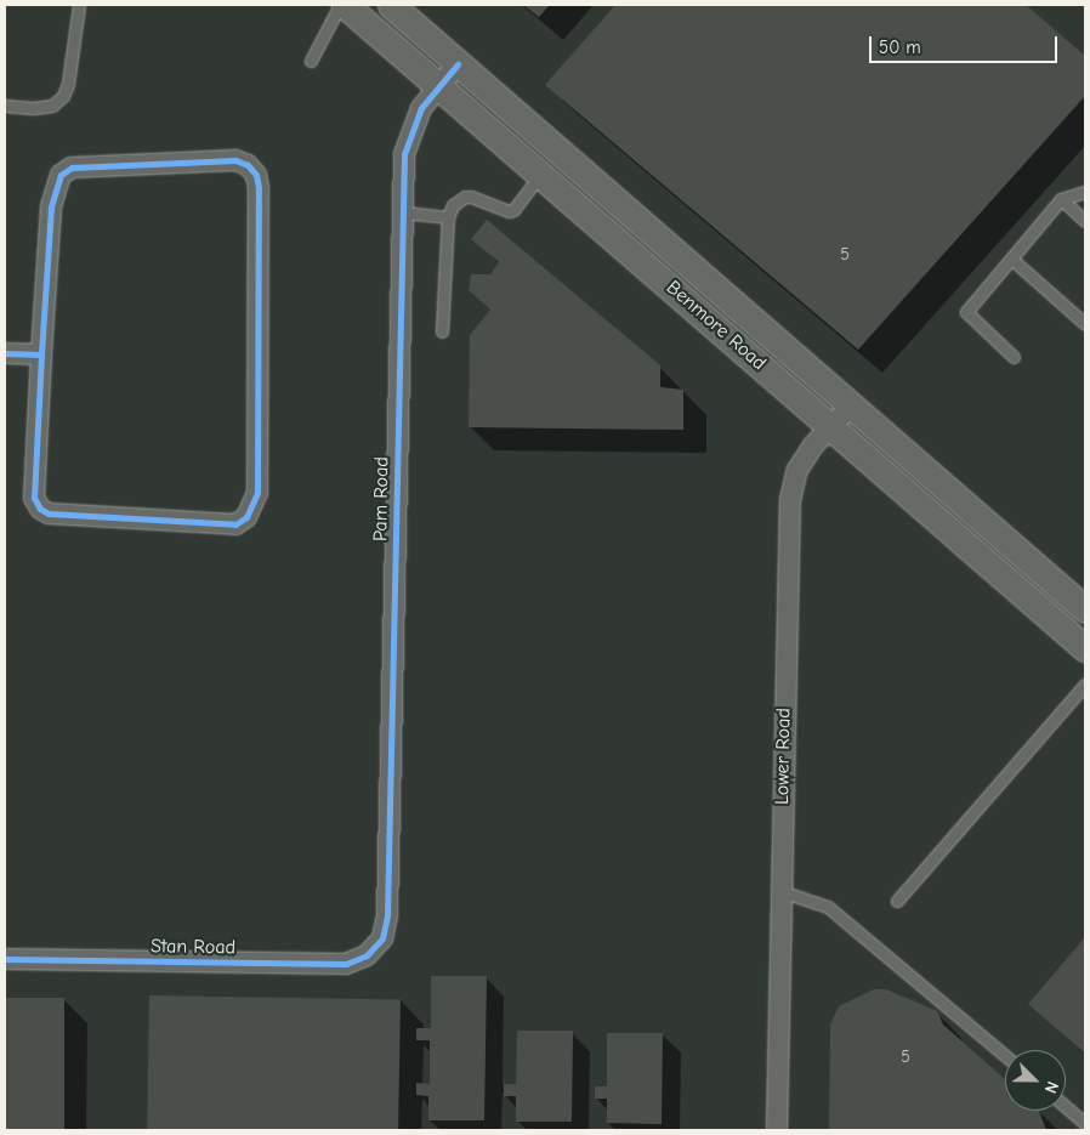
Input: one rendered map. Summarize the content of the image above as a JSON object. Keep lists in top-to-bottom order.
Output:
{
  "streets": {
    "street": [
      "Benmore Road",
      "Pam Road",
      "Lower Road",
      "Stan Road"
    ]
  },
  "crossings": [
    ["Benmore Road", "Pam Road"],
    ["Benmore Road", "Lower Road"],
    ["Pam Road", "Stan Road"]
  ],
  "house_numbers": ["5", "5"],
  "scale_bar": "50 m",
  "north": "bottom right"
}
